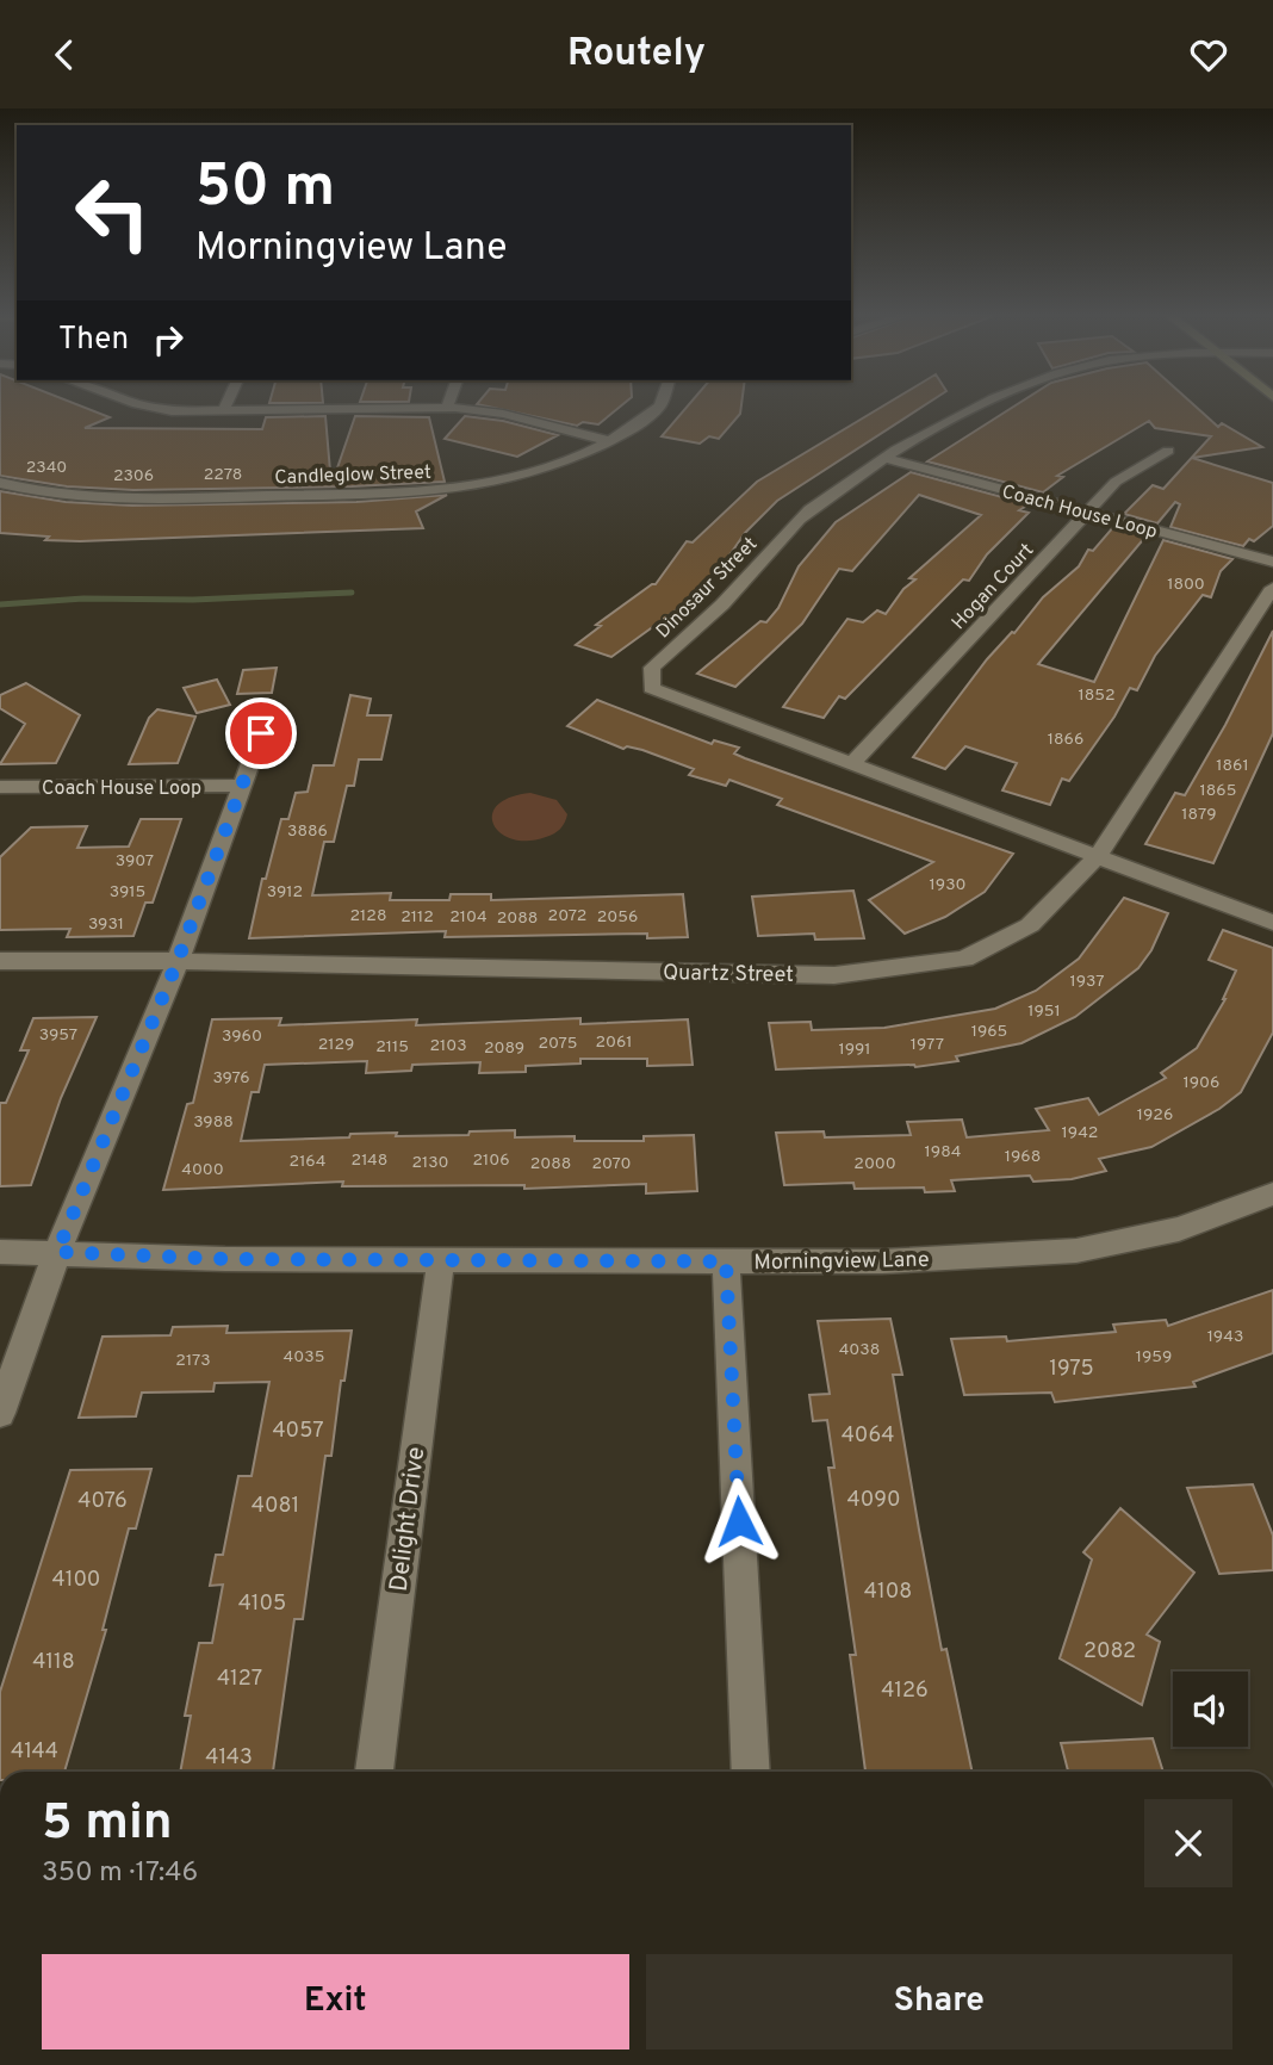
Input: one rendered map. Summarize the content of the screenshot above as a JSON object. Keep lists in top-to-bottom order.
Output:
{
  "streets": {
    "street": [
      "Candleglow Street",
      "Coach House Loop",
      "Hogan Court",
      "Dinosaur Street",
      "Quartz Street",
      "Morningview Lane",
      "Delight Drive"
    ]
  },
  "crossings": [
    ["Coach House Loop", "Hogan Court"],
    ["Coach House Loop", "Dinosaur Street"],
    ["Hogan Court", "Dinosaur Street"],
    ["Dinosaur Street", "Quartz Street"],
    ["Morningview Lane", "Delight Drive"]
  ],
  "house_numbers": [
    "2340",
    "2278",
    "2306",
    "1800",
    "1852",
    "1866",
    "1861",
    "1865",
    "1879",
    "3886",
    "3907",
    "1930",
    "3915",
    "3912",
    "2128",
    "2072",
    "2112",
    "2104",
    "2056",
    "2088",
    "3931",
    "1937",
    "1951",
    "1965",
    "3957",
    "3960",
    "2061",
    "2075",
    "2129",
    "1977",
    "2103",
    "2115",
    "2089",
    "1991",
    "3976",
    "1906",
    "1926",
    "3988",
    "1942",
    "1984",
    "1968",
    "2148",
    "2106",
    "2164",
    "2130",
    "2088",
    "2070",
    "2000",
    "4000",
    "1943",
    "4038",
    "4035",
    "1959",
    "2173",
    "1975",
    "4057",
    "4064",
    "4090",
    "4076",
    "4081",
    "4100",
    "4108",
    "4105",
    "2082",
    "4118",
    "4127",
    "4126",
    "4144",
    "4143"
  ],
  "page": {
    "header": "Routely",
    "turn": ["50 m", "Morningview Lane"],
    "then": "Then",
    "heading": ["5 min", "350 m · 17:46"],
    "buttons": ["Exit", "Share"]
  }
}
